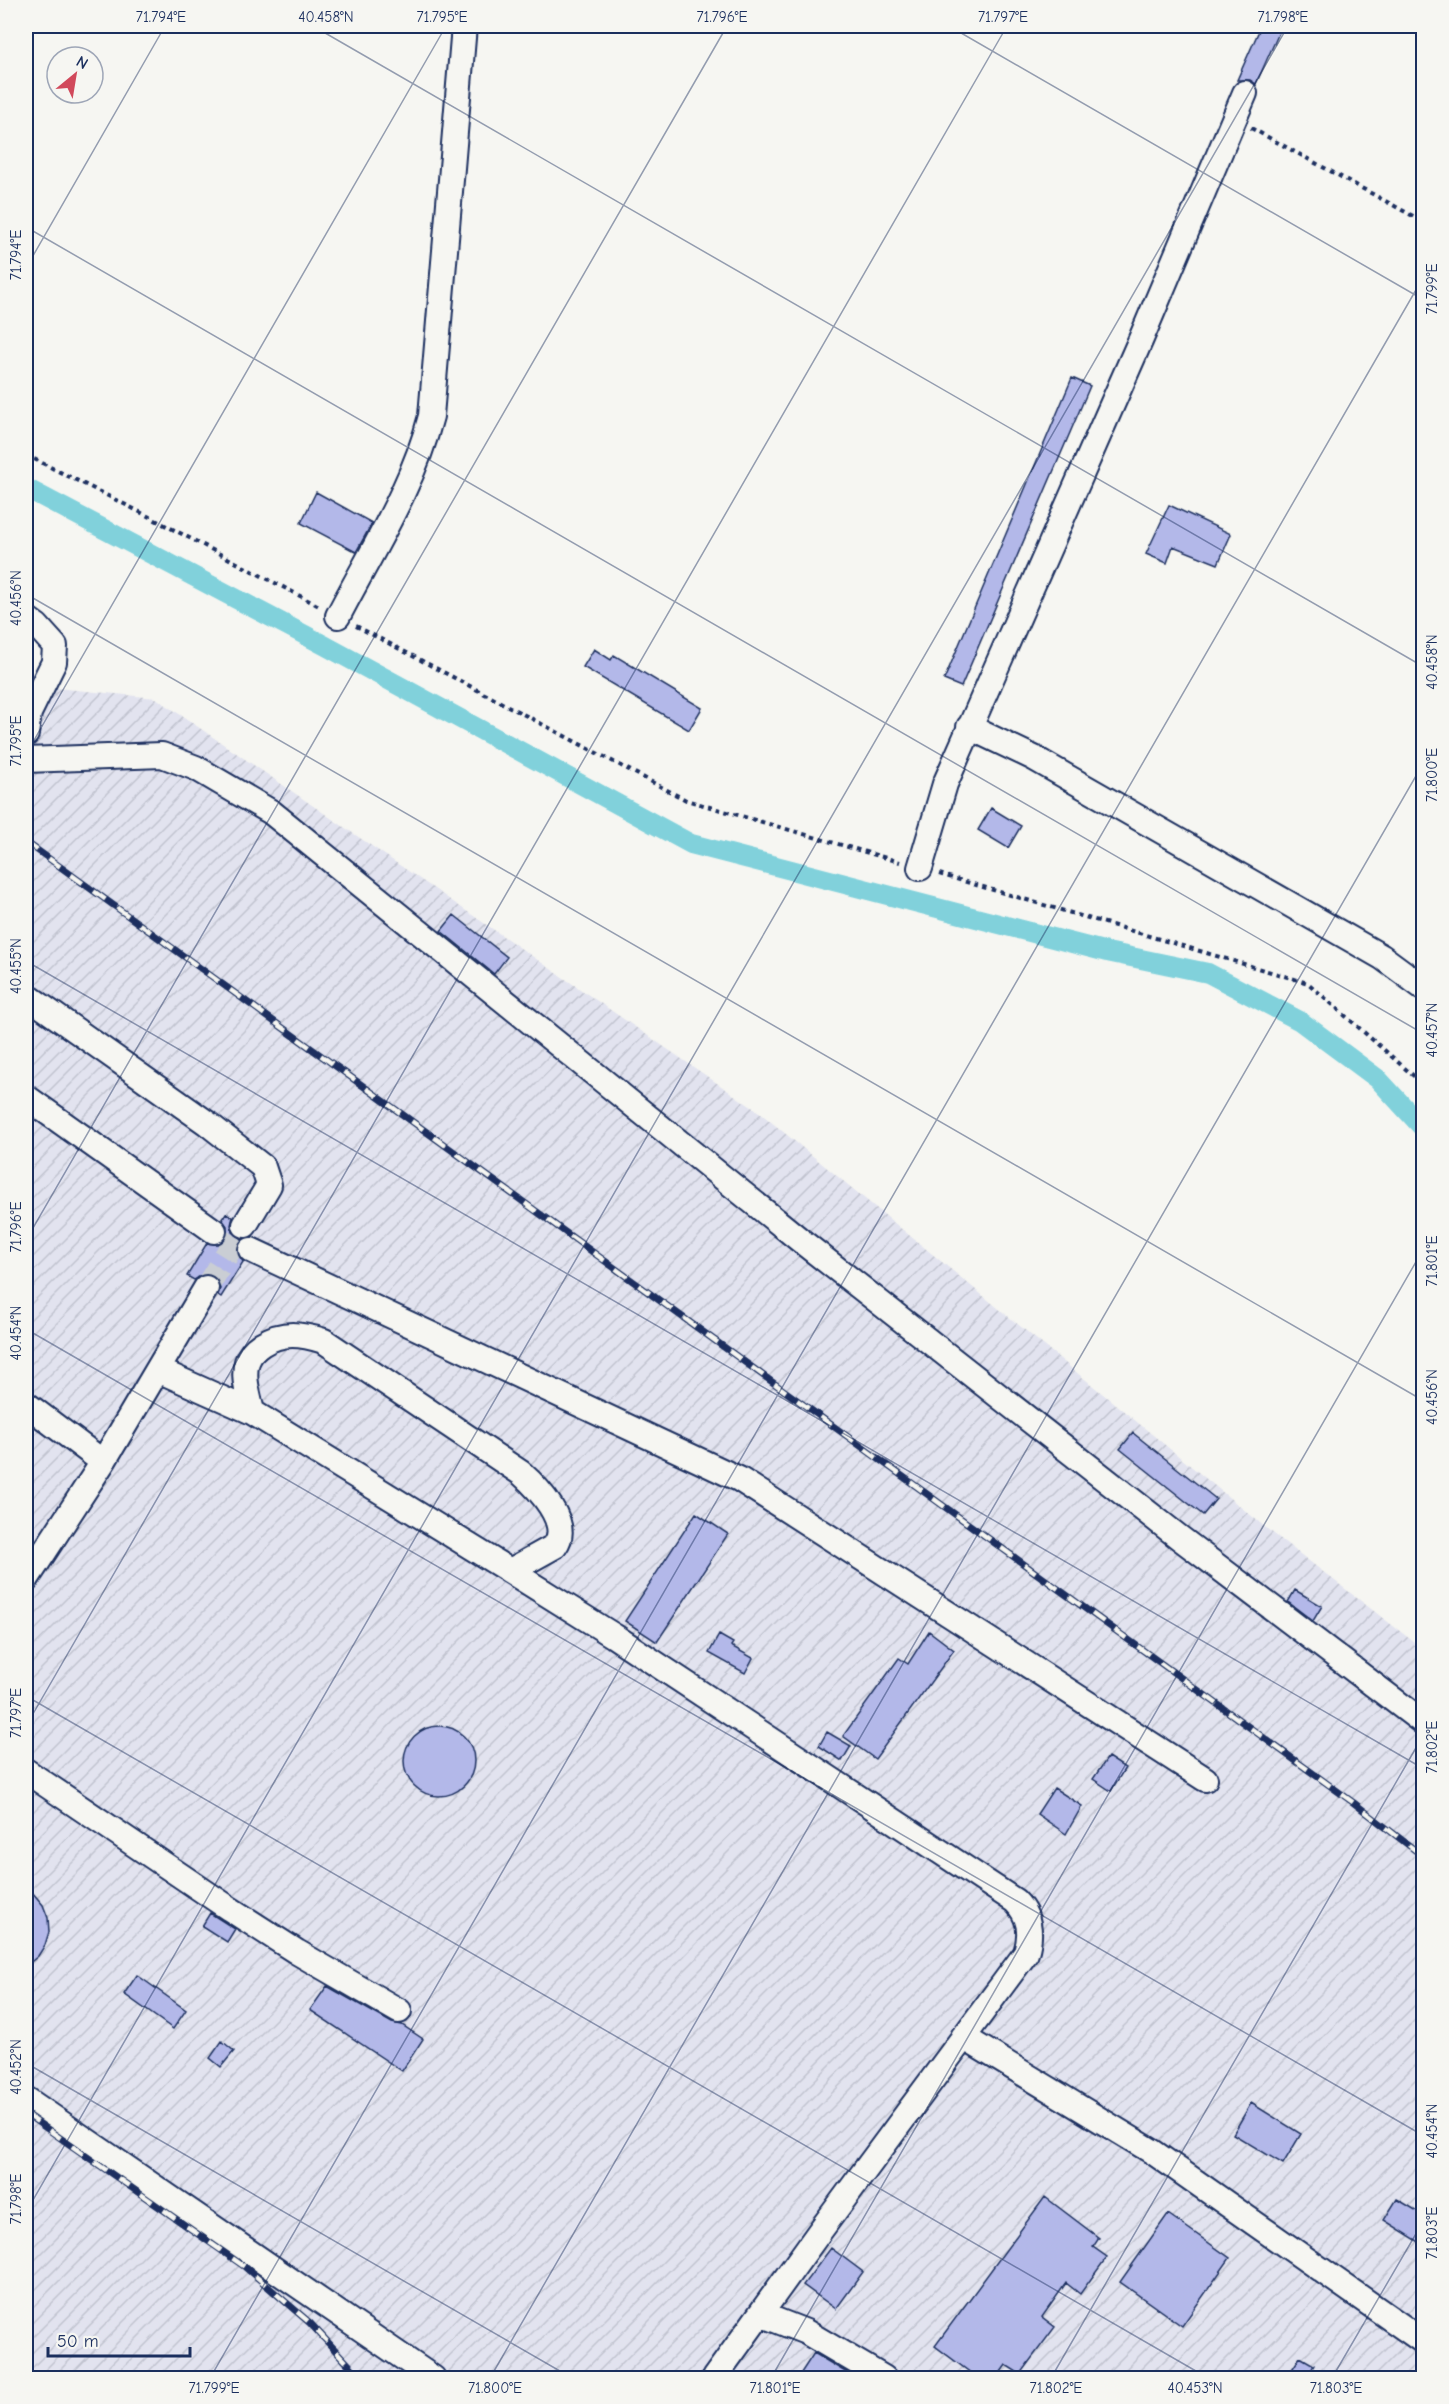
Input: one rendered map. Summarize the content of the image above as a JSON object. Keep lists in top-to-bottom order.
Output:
{
  "scale_bar": "50 m",
  "north": "top right",
  "coordinates": [
    "71.794°E",
    "40.458°N",
    "71.795°E",
    "71.796°E",
    "71.797°E",
    "71.798°E",
    "71.799°E",
    "40.456°N",
    "71.800°E",
    "40.455°N",
    "40.457°N",
    "71.801°E",
    "40.454°N",
    "71.802°E",
    "40.452°N",
    "71.803°E",
    "40.453°N"
  ]
}
